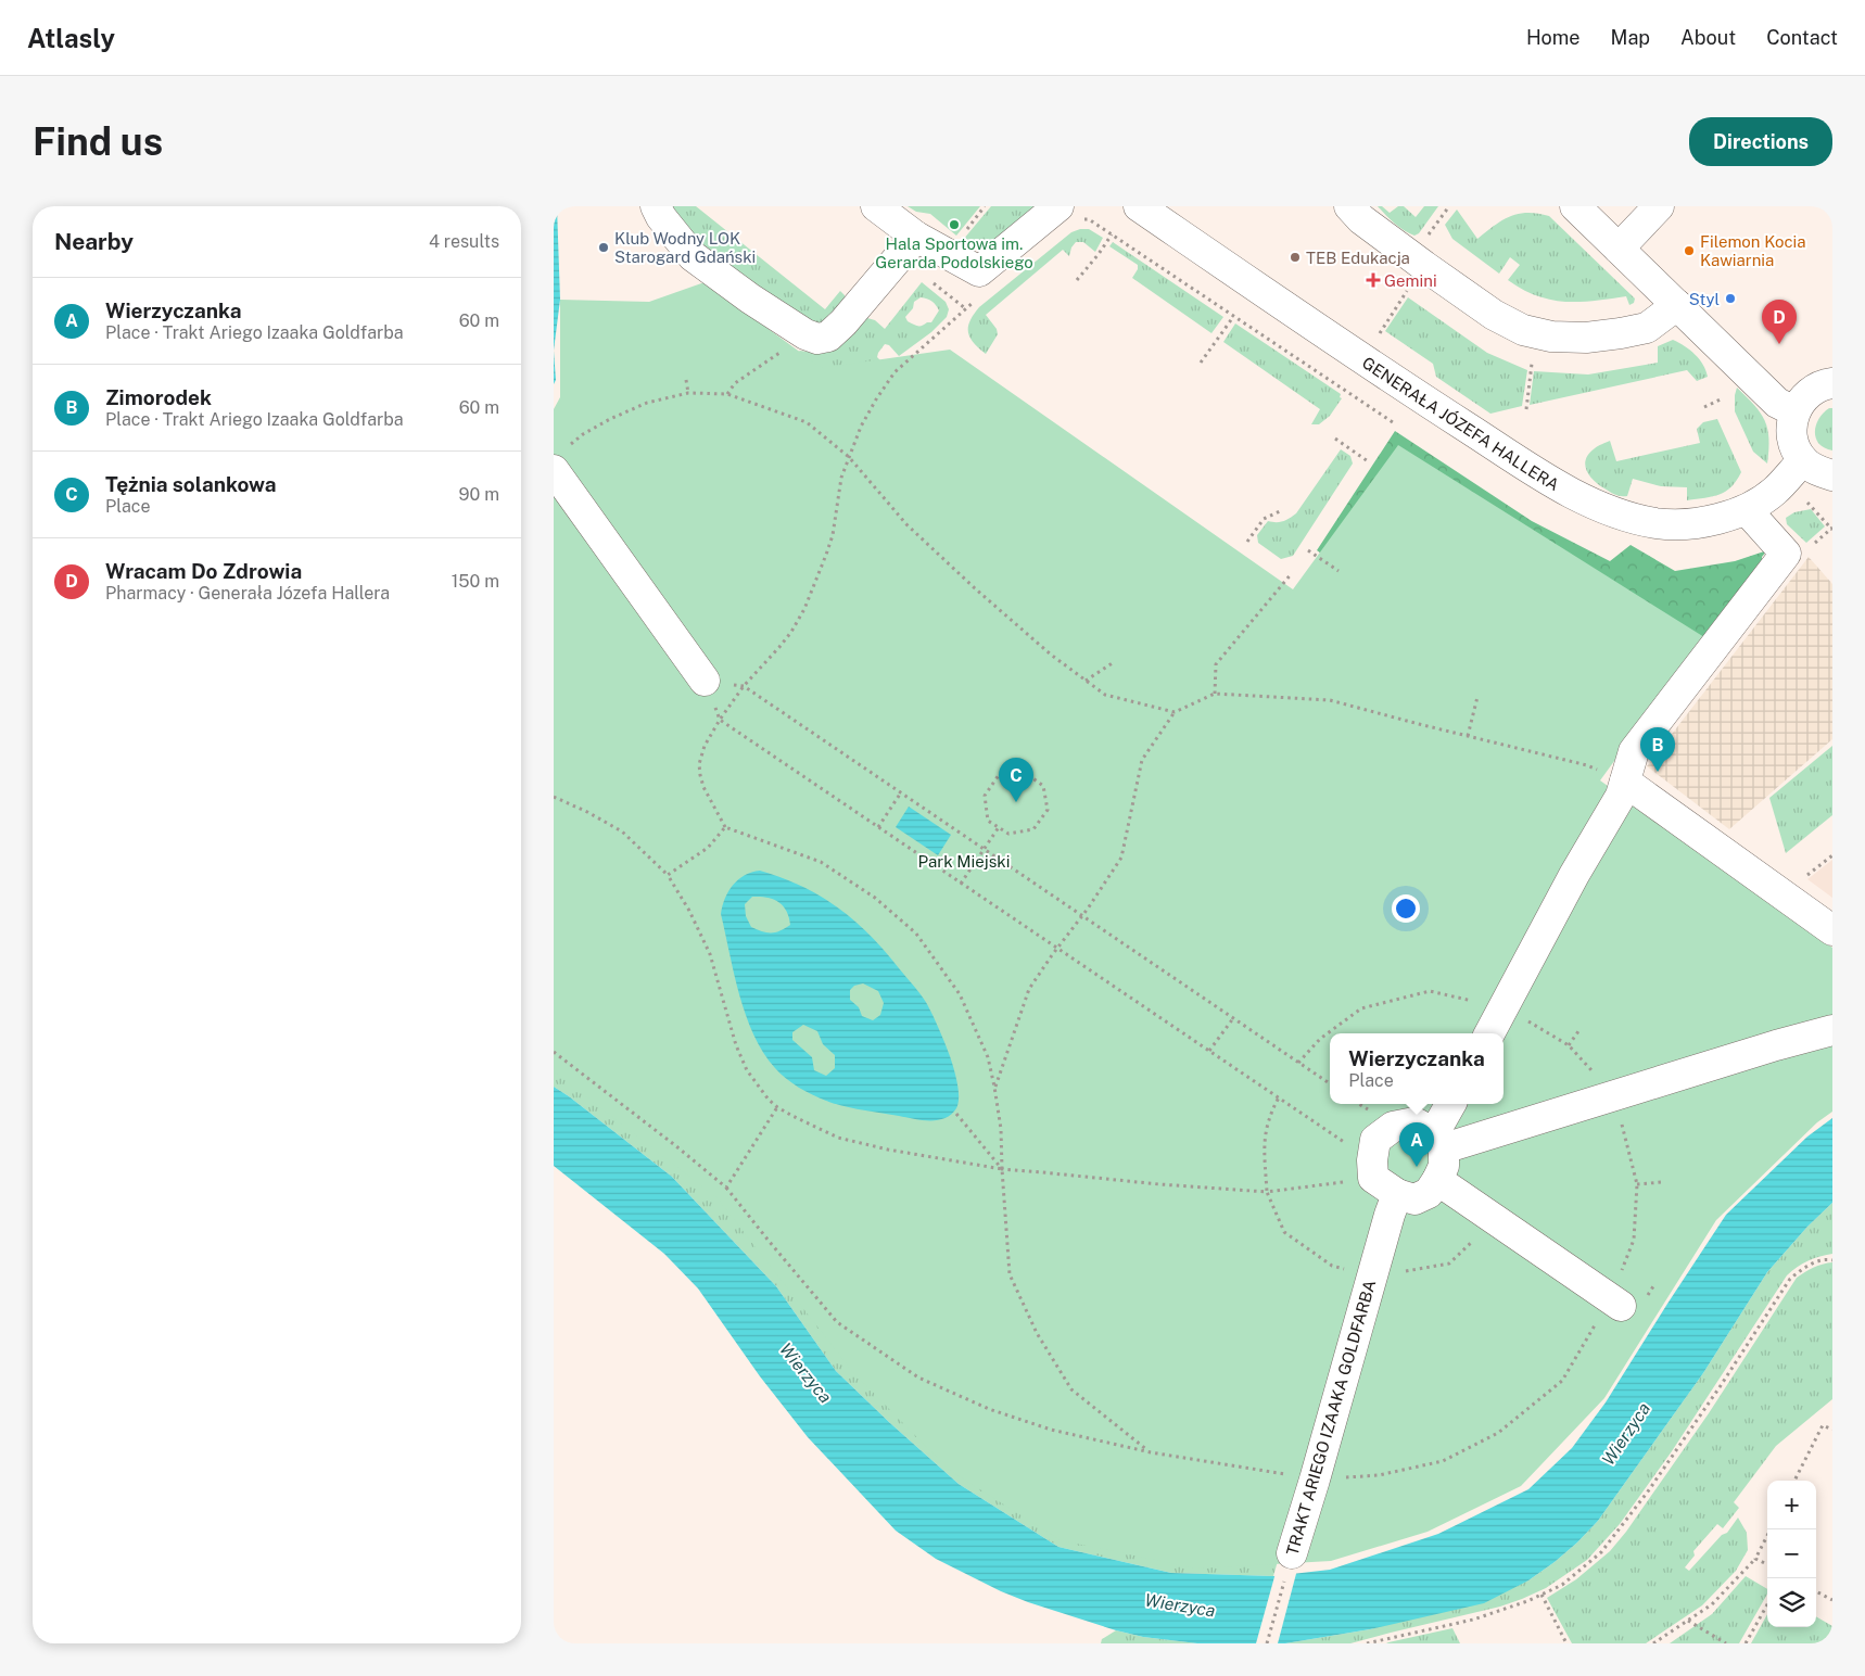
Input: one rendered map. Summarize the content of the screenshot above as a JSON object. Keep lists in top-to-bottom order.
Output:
{
  "streets": {
    "street": ["GENERAŁA JÓZEFA HALLERA", "TRAKT ARIEGO IZAAKA GOLDFARBA"]
  },
  "water": ["Wierzyca"],
  "parks": ["Park Miejski"],
  "places": {
    "other": [
      "Hala Sportowa im. Gerarda Podolskiego",
      "Klub Wodny LOK Starogard Gdański",
      "Filemon Kocia Kawiarnia",
      "TEB Edukacja",
      "Styl"
    ],
    "health": ["Gemini"]
  },
  "page": {
    "header": "Atlasly",
    "nav": [
      "Home",
      "Map",
      "About",
      "Contact"
    ],
    "buttons": "Directions",
    "title": "Find us",
    "heading": ["Nearby", "4 results"],
    "list": [
      {
        "mark": "A",
        "name": "Wierzyczanka",
        "note": "Place · Trakt Ariego Izaaka Goldfarba",
        "value": "60 m"
      },
      {
        "mark": "B",
        "name": "Zimorodek",
        "note": "Place · Trakt Ariego Izaaka Goldfarba",
        "value": "60 m"
      },
      {
        "mark": "C",
        "name": "Tężnia solankowa",
        "note": "Place",
        "value": "90 m"
      },
      {
        "mark": "D",
        "name": "Wracam Do Zdrowia",
        "note": "Pharmacy · Generała Józefa Hallera",
        "value": "150 m"
      }
    ],
    "pins": [
      "D",
      "B",
      "C",
      "A"
    ],
    "popup": ["Wierzyczanka", "Place"],
    "map_buttons": ["+", "−"]
  }
}
